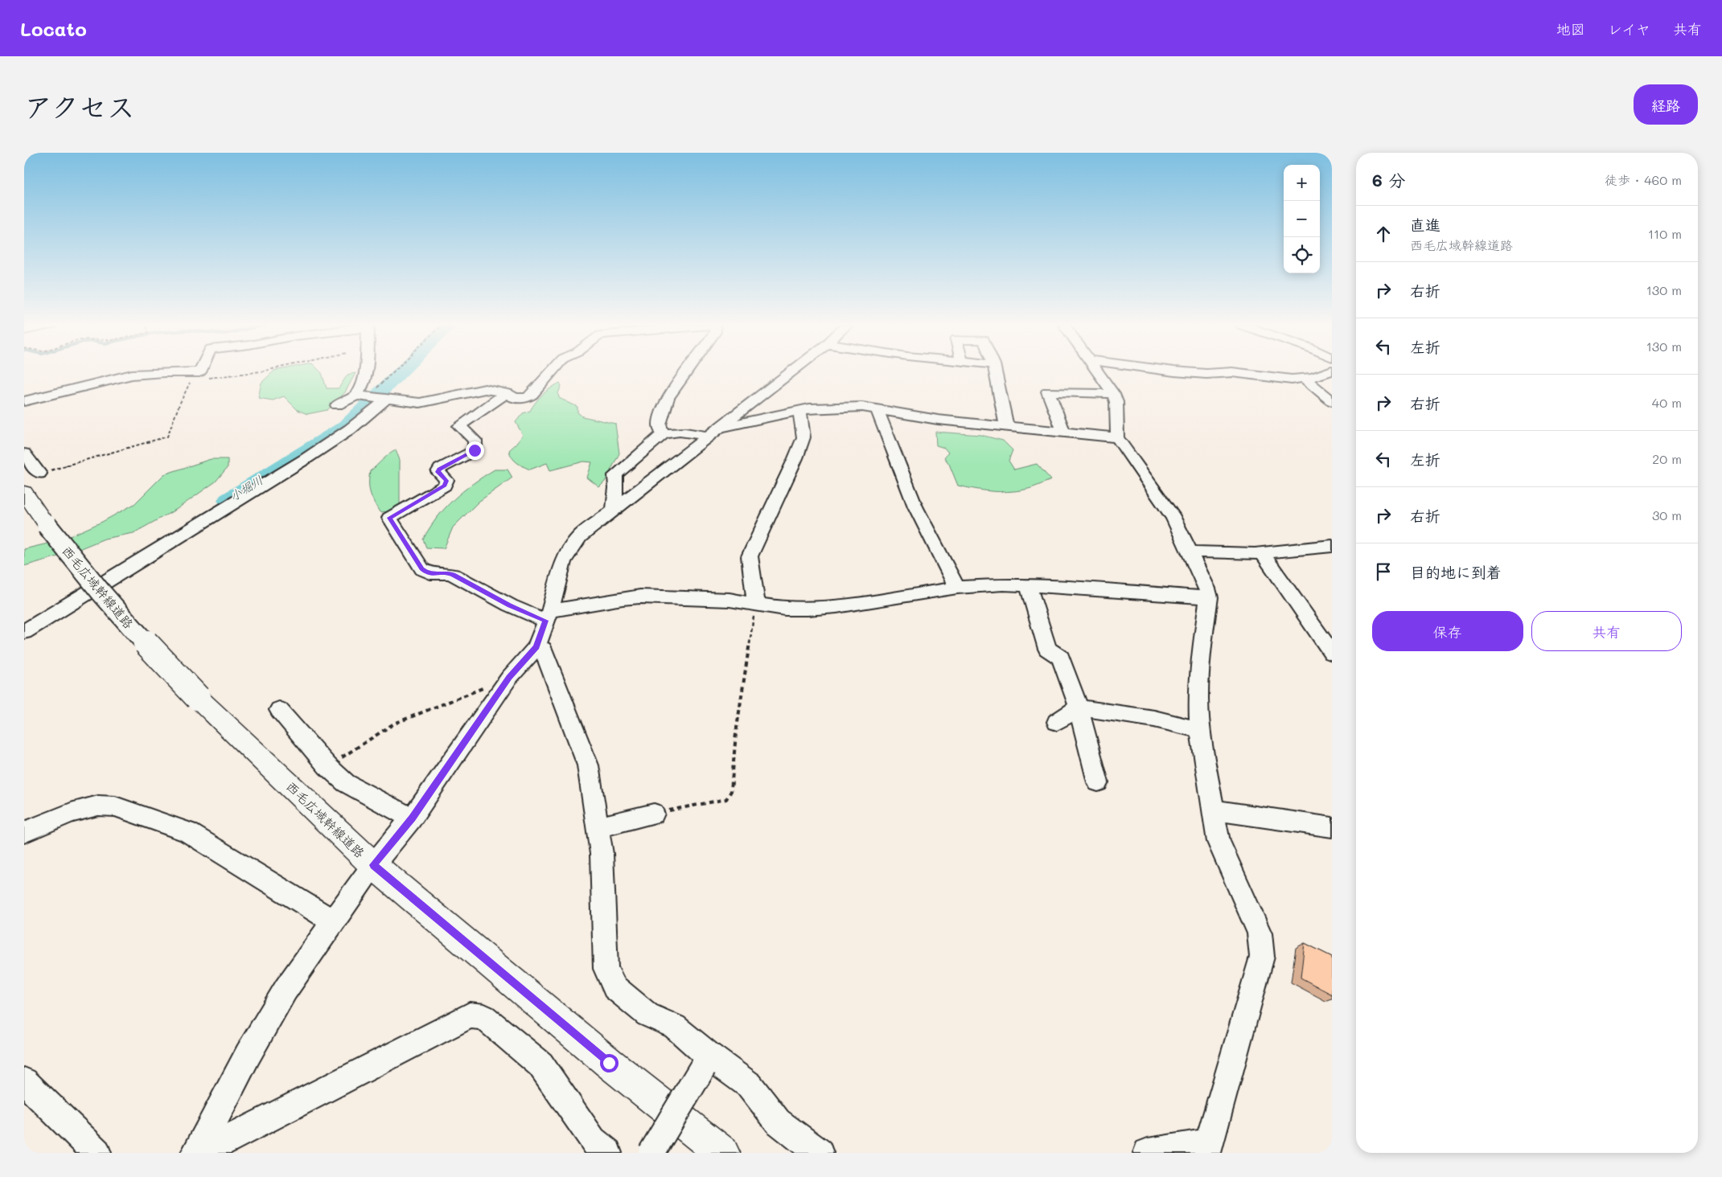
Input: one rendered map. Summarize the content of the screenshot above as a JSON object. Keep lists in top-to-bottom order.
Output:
{
  "streets": {
    "main road": ["西毛広域幹線道路"]
  },
  "water": ["小堀川"],
  "page": {
    "header": "Locato",
    "nav": ["地図", "レイヤ", "共有"],
    "title": "アクセス",
    "buttons": [
      "経路",
      ["保存", "共有"]
    ],
    "heading": ["6 分", "徒歩 · 460 m"],
    "map_buttons": ["+", "−"],
    "list": [
      ["直進", "西毛広域幹線道路", "110 m"],
      ["右折", "130 m"],
      ["左折", "130 m"],
      ["右折", "40 m"],
      ["左折", "20 m"],
      ["右折", "30 m"],
      "目的地に到着"
    ]
  }
}
